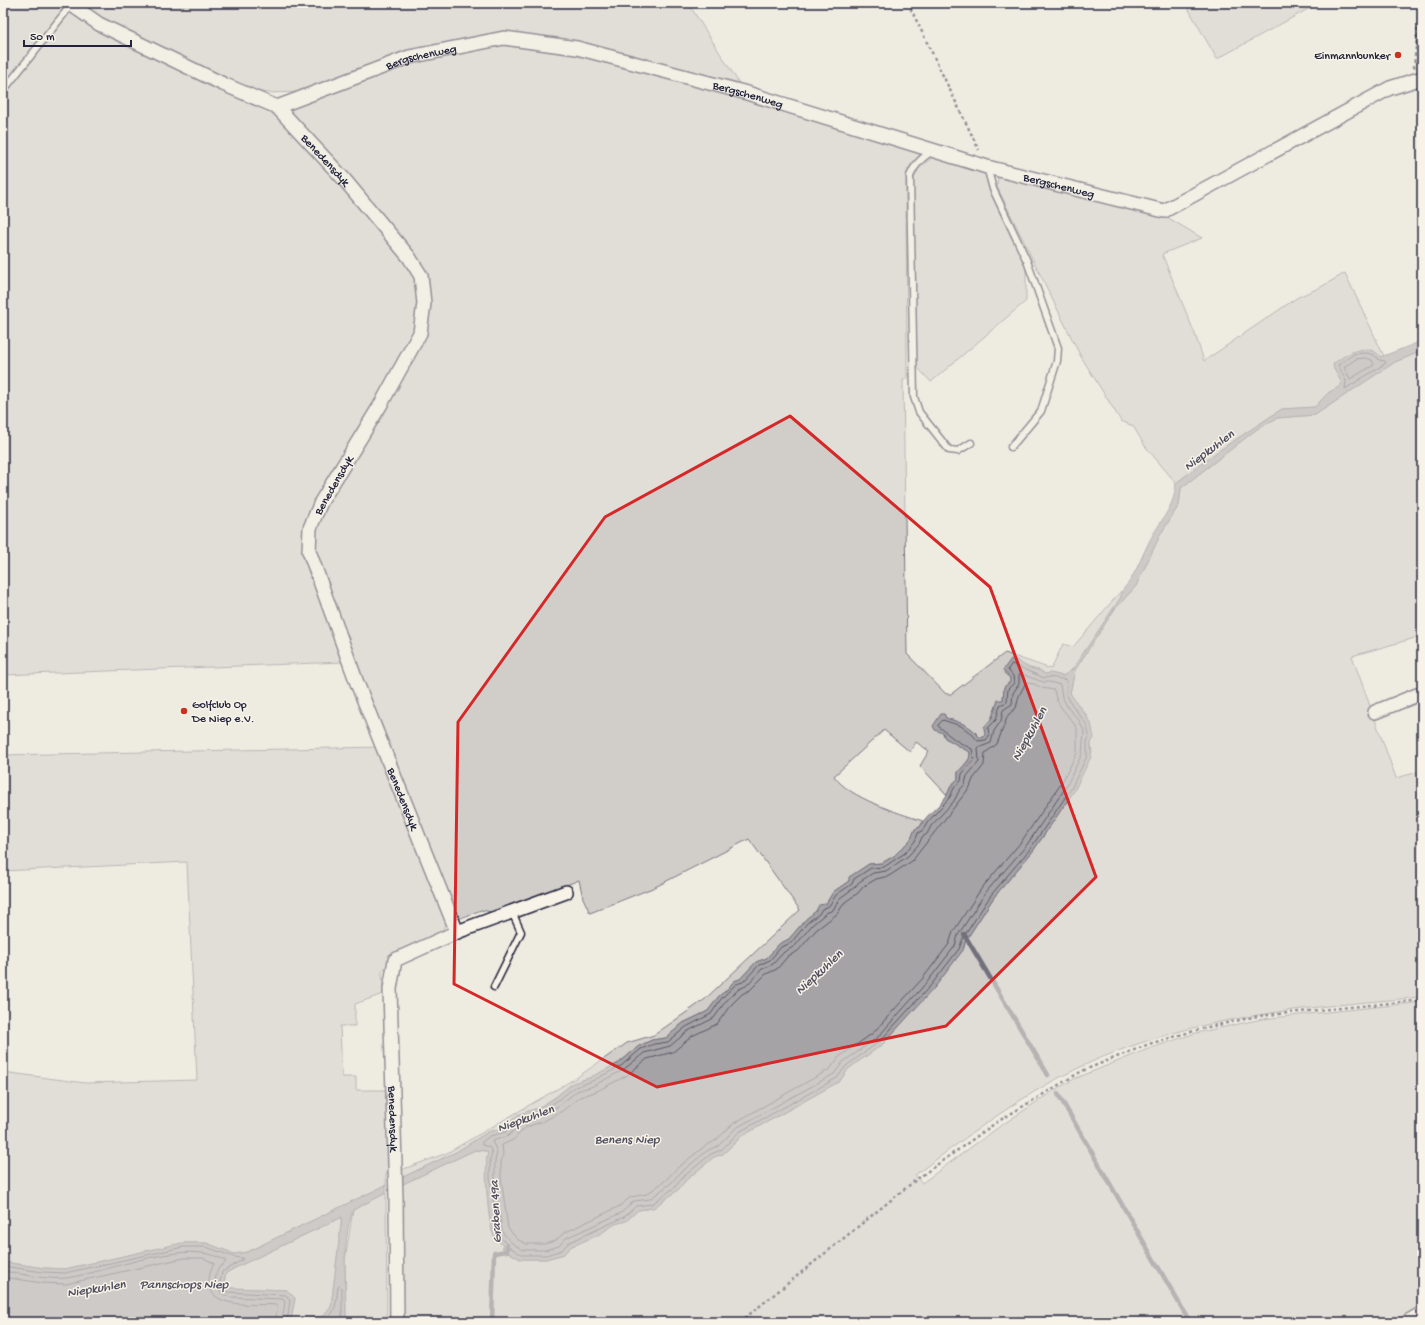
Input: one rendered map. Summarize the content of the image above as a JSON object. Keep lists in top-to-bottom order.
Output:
{
  "streets": {
    "street": ["Bergschenweg", "Benedensdyk"]
  },
  "crossings": [
    ["Bergschenweg", "Benedensdyk"]
  ],
  "water": [
    "Niepkuhlen",
    "Benens Niep",
    "Graben 49a",
    "Pannschops Niep"
  ],
  "places": ["Einmannbunker", "Golfclub Op De Niep e.V."],
  "scale_bar": "50 m"
}
